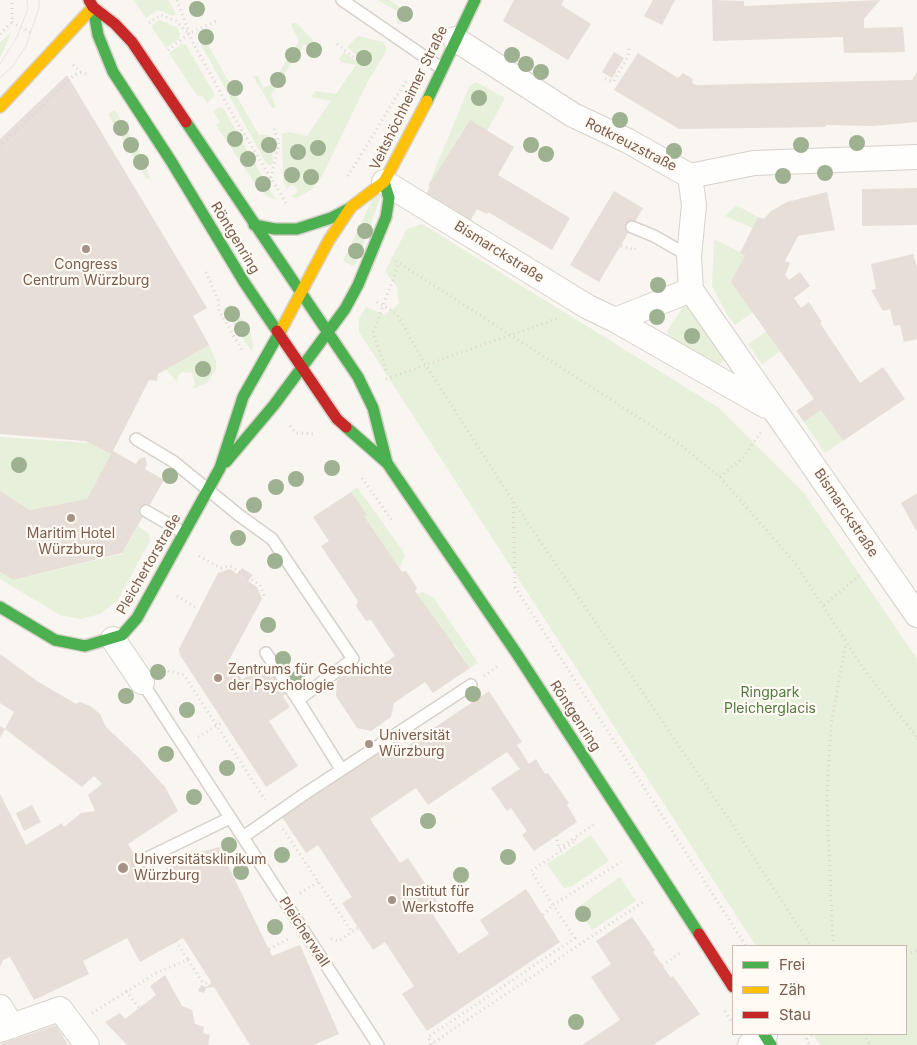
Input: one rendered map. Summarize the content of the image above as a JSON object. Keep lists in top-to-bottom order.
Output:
{
  "streets": {
    "main road": ["Veitshöchheimer Straße", "Röntgenring", "Pleichertorstraße"],
    "street": ["Rotkreuzstraße", "Bismarckstraße", "Pleicherwall"]
  },
  "crossings": [
    ["Veitshöchheimer Straße", "Rotkreuzstraße"],
    ["Veitshöchheimer Straße", "Röntgenring"],
    ["Veitshöchheimer Straße", "Bismarckstraße"],
    ["Veitshöchheimer Straße", "Pleichertorstraße"],
    ["Röntgenring", "Pleichertorstraße"],
    ["Pleichertorstraße", "Pleicherwall"]
  ],
  "parks": ["Ringpark Pleicherglacis"],
  "places": [
    "Congress Centrum Würzburg",
    "Maritim Hotel Würzburg",
    "Zentrums für Geschichte der Psychologie",
    "Universität Würzburg",
    "Universitätsklinikum Würzburg",
    "Institut für Werkstoffe"
  ],
  "legend": ["Frei", "Zäh", "Stau"]
}
